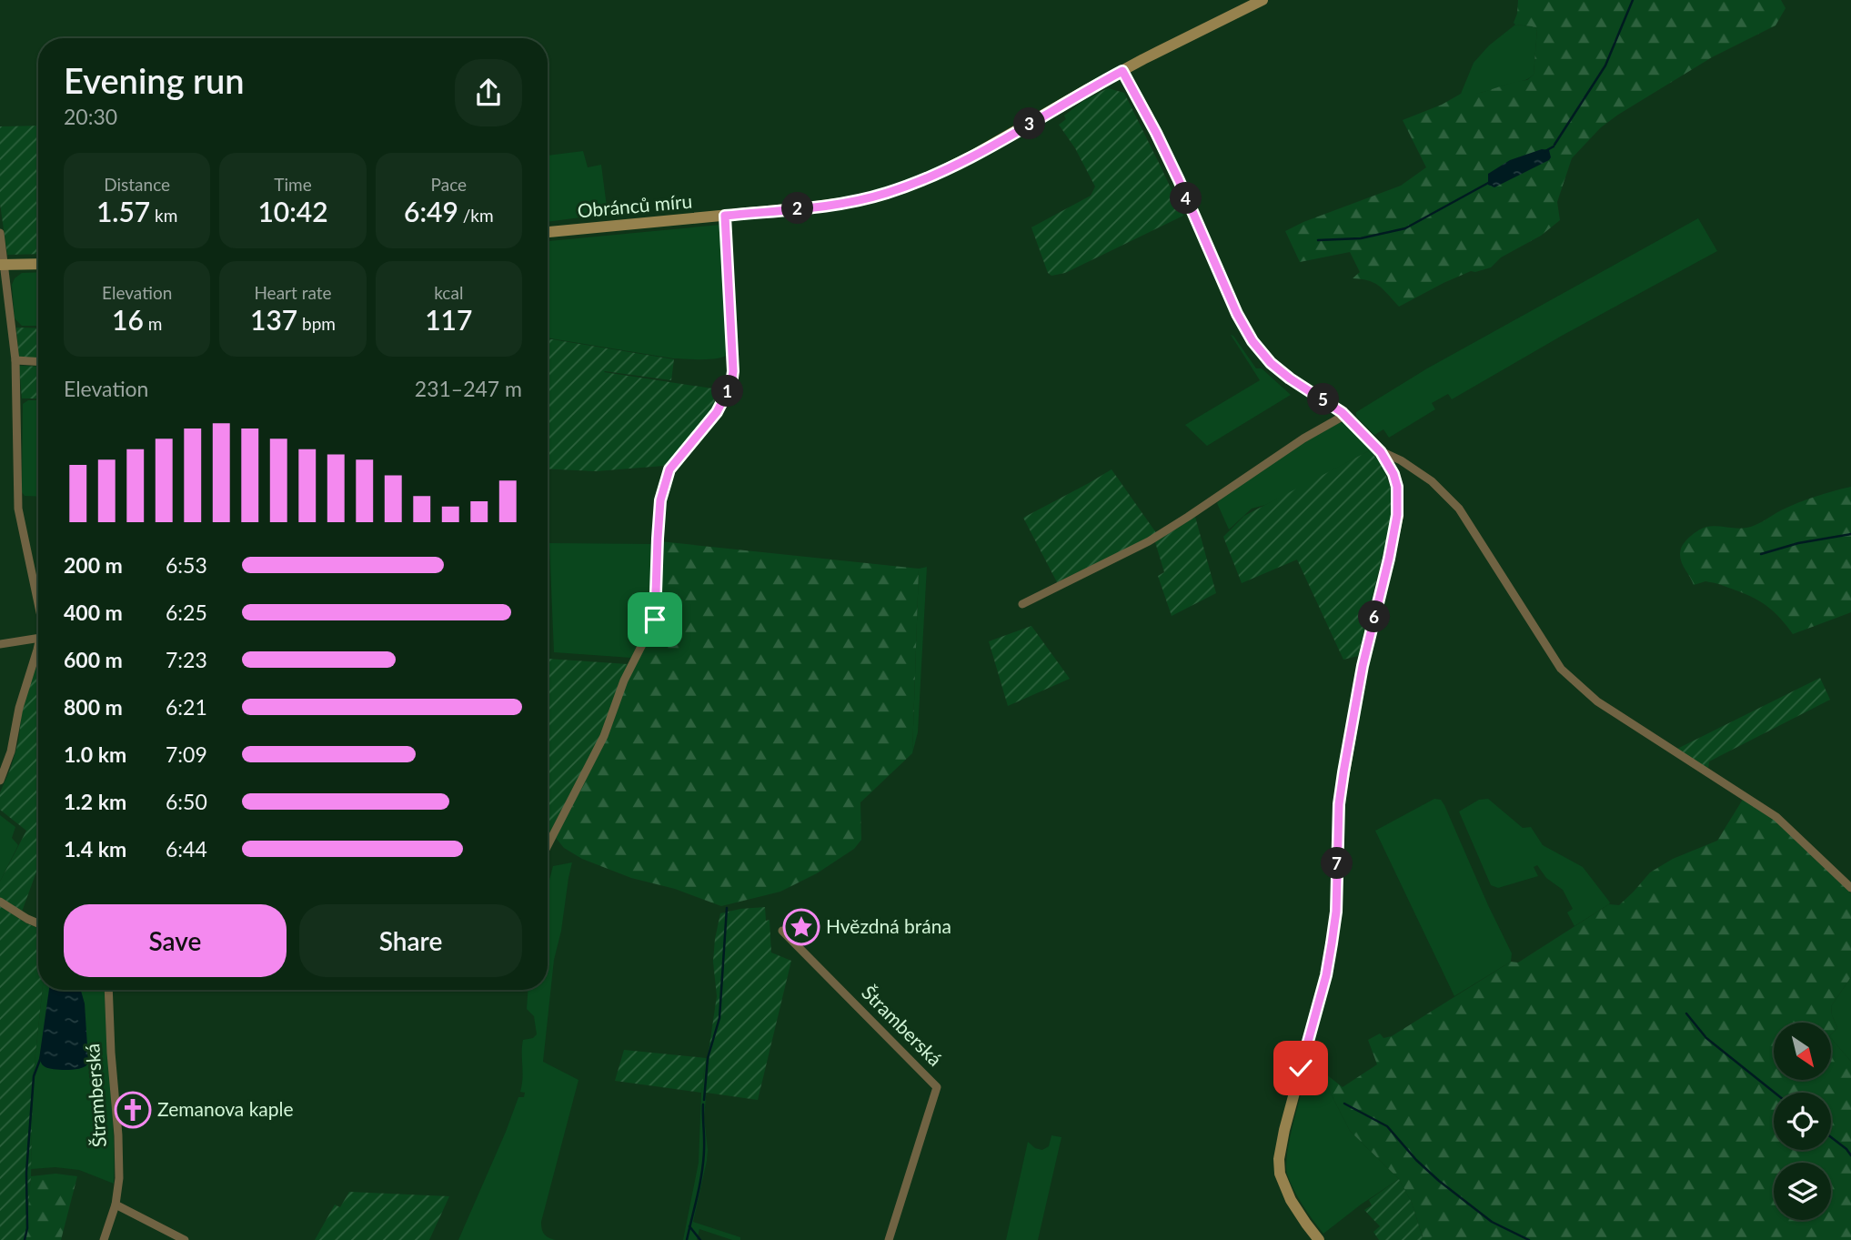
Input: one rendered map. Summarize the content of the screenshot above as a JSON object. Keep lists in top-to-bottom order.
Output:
{
  "streets": {
    "street": ["Obránců míru", "Štramberská"]
  },
  "places": {
    "place": ["Hvězdná brána"],
    "church": ["Zemanova kaple"]
  },
  "north": "bottom right",
  "page": {
    "heading": ["Evening run", "20:30"],
    "pins": [
      "3",
      "4",
      "2",
      "1",
      "5",
      "6",
      "7"
    ],
    "stats": [
      ["Distance", "1.57 km"],
      ["Time", "10:42"],
      ["Pace", "6:49 /km"],
      ["Elevation", "16 m"],
      ["Heart rate", "137 bpm"],
      ["kcal", "117"]
    ],
    "chart": ["Elevation", "231–247 m"],
    "list": [
      {
        "name": "200 m",
        "note": "6:53"
      },
      {
        "name": "400 m",
        "note": "6:25"
      },
      {
        "name": "600 m",
        "note": "7:23"
      },
      {
        "name": "800 m",
        "note": "6:21"
      },
      {
        "name": "1.0 km",
        "note": "7:09"
      },
      {
        "name": "1.2 km",
        "note": "6:50"
      },
      {
        "name": "1.4 km",
        "note": "6:44"
      }
    ],
    "buttons": ["Save", "Share"]
  }
}
